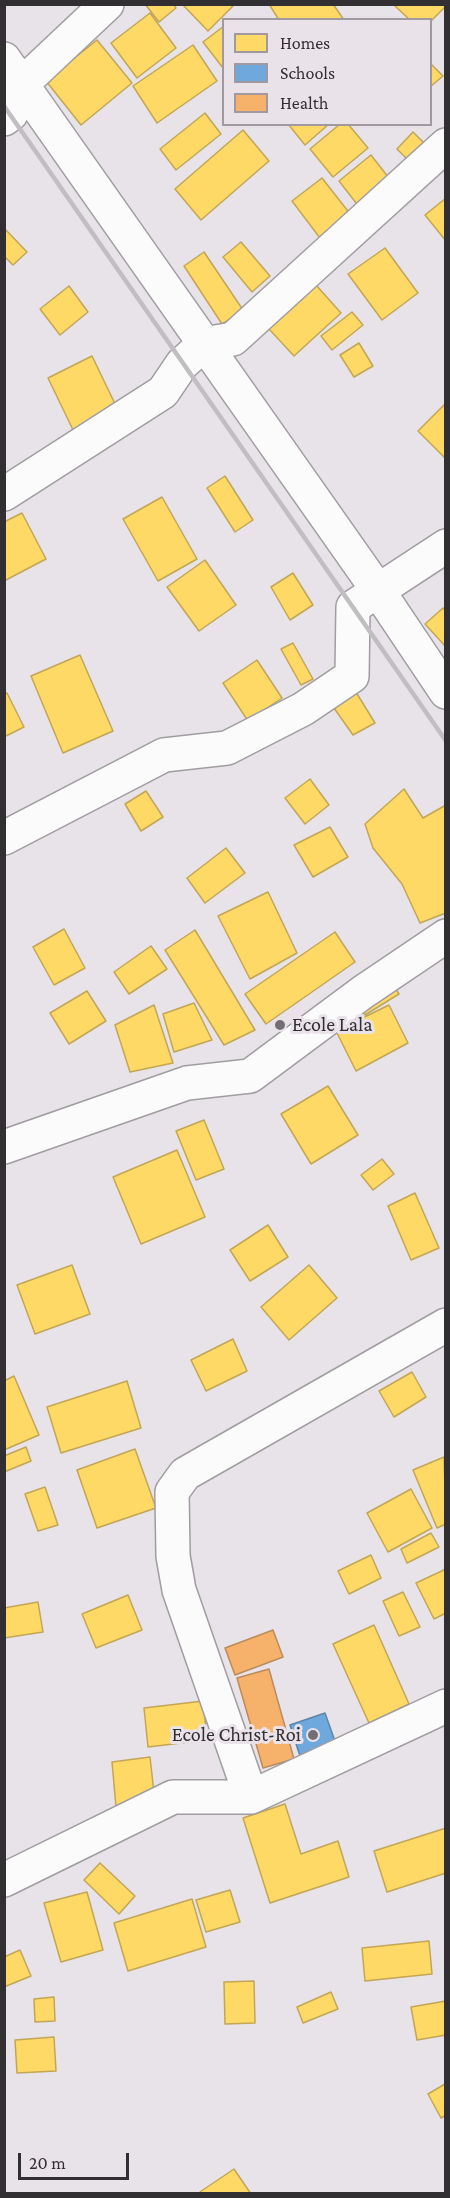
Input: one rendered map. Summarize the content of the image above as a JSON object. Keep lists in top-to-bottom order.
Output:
{
  "places": ["Ecole Lala", "Ecole Christ-Roi"],
  "legend": ["Homes", "Schools", "Health"],
  "scale_bar": "20 m"
}
